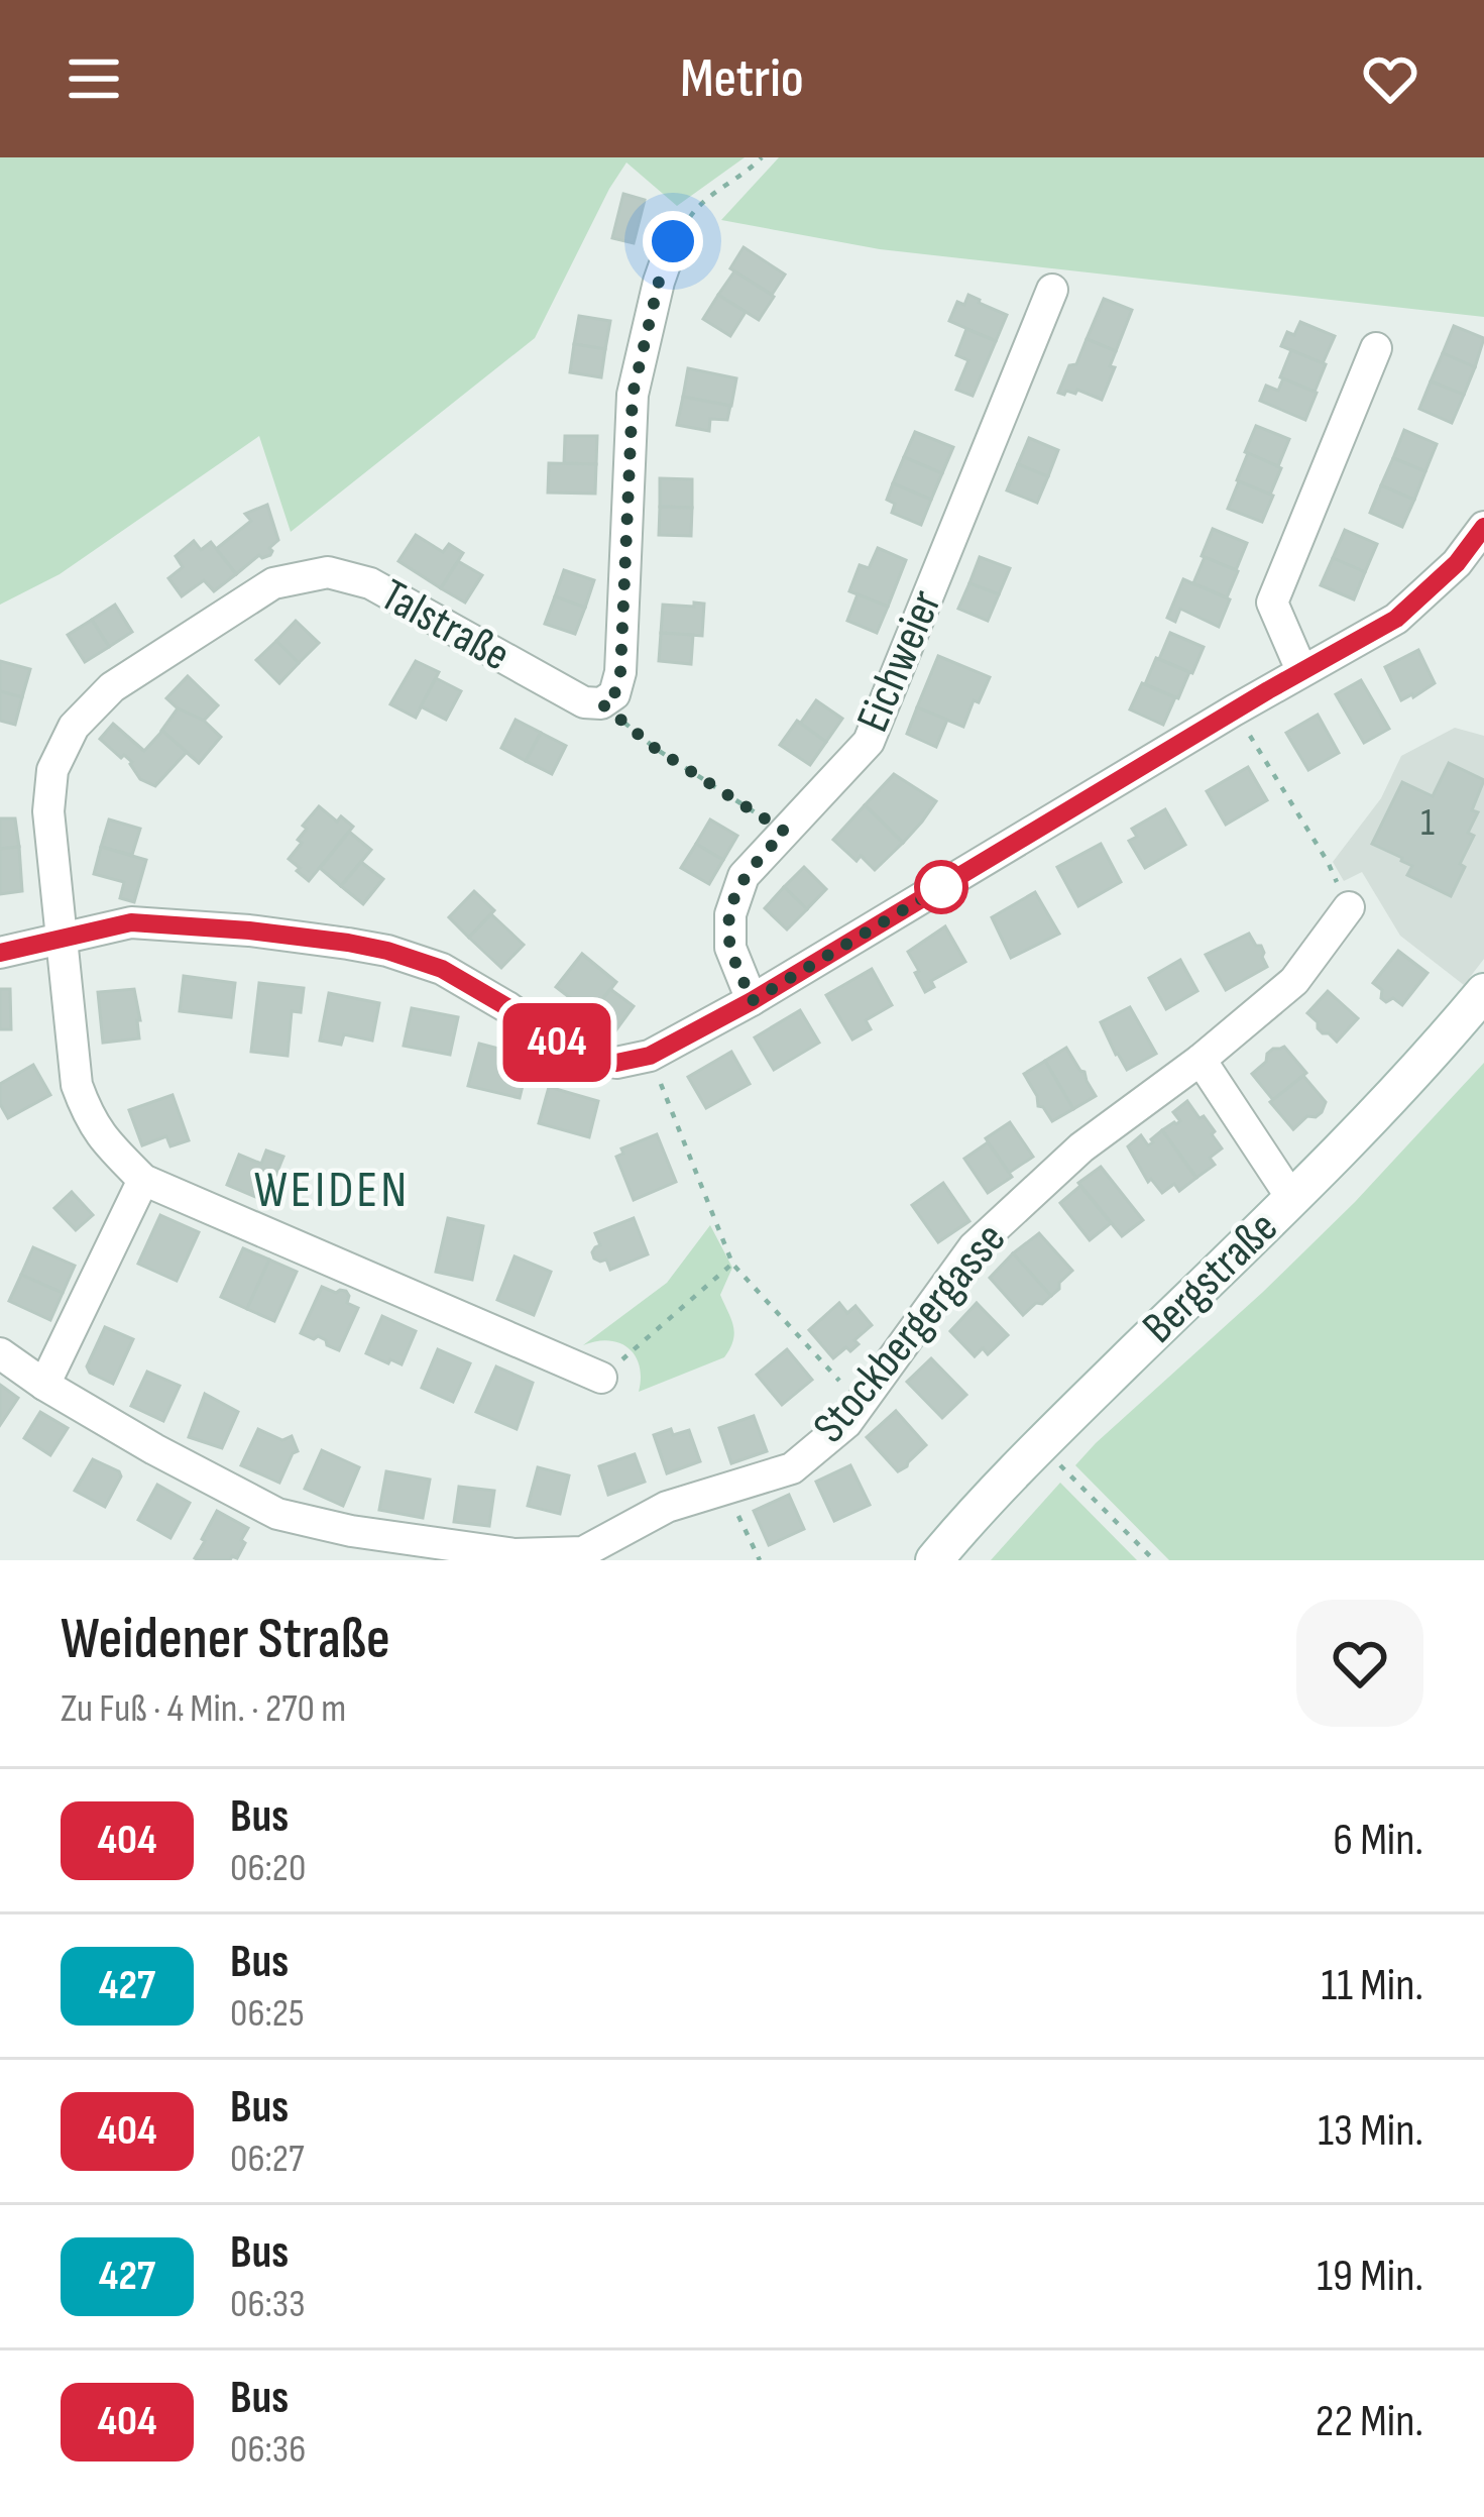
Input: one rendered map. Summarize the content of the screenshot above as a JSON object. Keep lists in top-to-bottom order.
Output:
{
  "streets": {
    "main road": ["Bergstraße"],
    "street": ["Talstraße", "Eichweier", "Stockbergergasse"]
  },
  "districts": ["WEIDEN"],
  "lines": ["bus line 404"],
  "house_numbers": ["1"],
  "page": {
    "header": "Metrio",
    "on_map": "404",
    "heading": ["Weidener Straße", "Zu Fuß · 4 Min. · 270 m"],
    "list": [
      {
        "mark": "404",
        "name": "Bus",
        "note": "06:20",
        "value": "6 Min."
      },
      {
        "mark": "427",
        "name": "Bus",
        "note": "06:25",
        "value": "11 Min."
      },
      {
        "mark": "404",
        "name": "Bus",
        "note": "06:27",
        "value": "13 Min."
      },
      {
        "mark": "427",
        "name": "Bus",
        "note": "06:33",
        "value": "19 Min."
      },
      {
        "mark": "404",
        "name": "Bus",
        "note": "06:36",
        "value": "22 Min."
      }
    ]
  }
}
